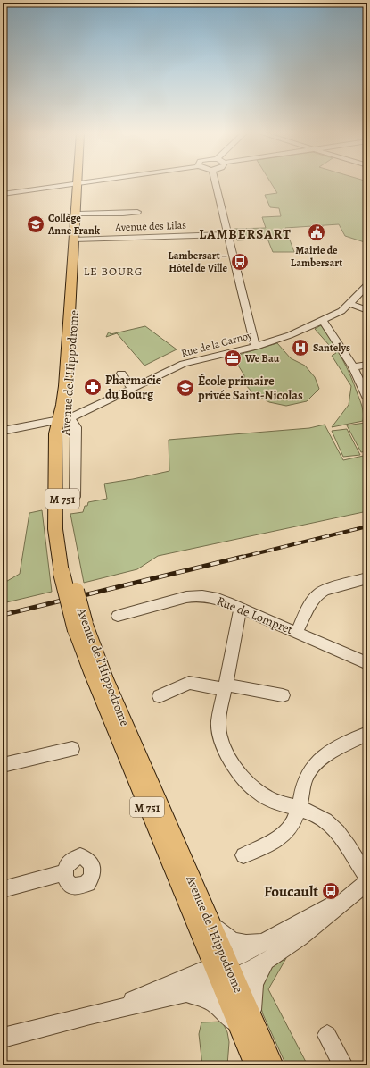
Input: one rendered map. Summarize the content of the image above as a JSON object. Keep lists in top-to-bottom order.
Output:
{
  "streets": {
    "main road": ["Avenue de l'Hippodrome", "M 751"],
    "street": ["Avenue des Lilas", "Rue de la Carnoy", "Rue de Lompret"]
  },
  "crossings": [
    ["Avenue des Lilas", "Avenue de l'Hippodrome"],
    ["Rue de la Carnoy", "Avenue de l'Hippodrome"]
  ],
  "districts": ["LAMBERSART", "LE BOURG"],
  "places": {
    "school or university": ["Collège Anne Frank", "École primaire privée Saint-Nicolas"],
    "public building": ["Mairie de Lambersart"],
    "bus stop": ["Lambersart – Hôtel de Ville", "Foucault"],
    "hospital": ["Santelys"],
    "office": ["We Bau"],
    "pharmacy": ["Pharmacie du Bourg"]
  }
}
